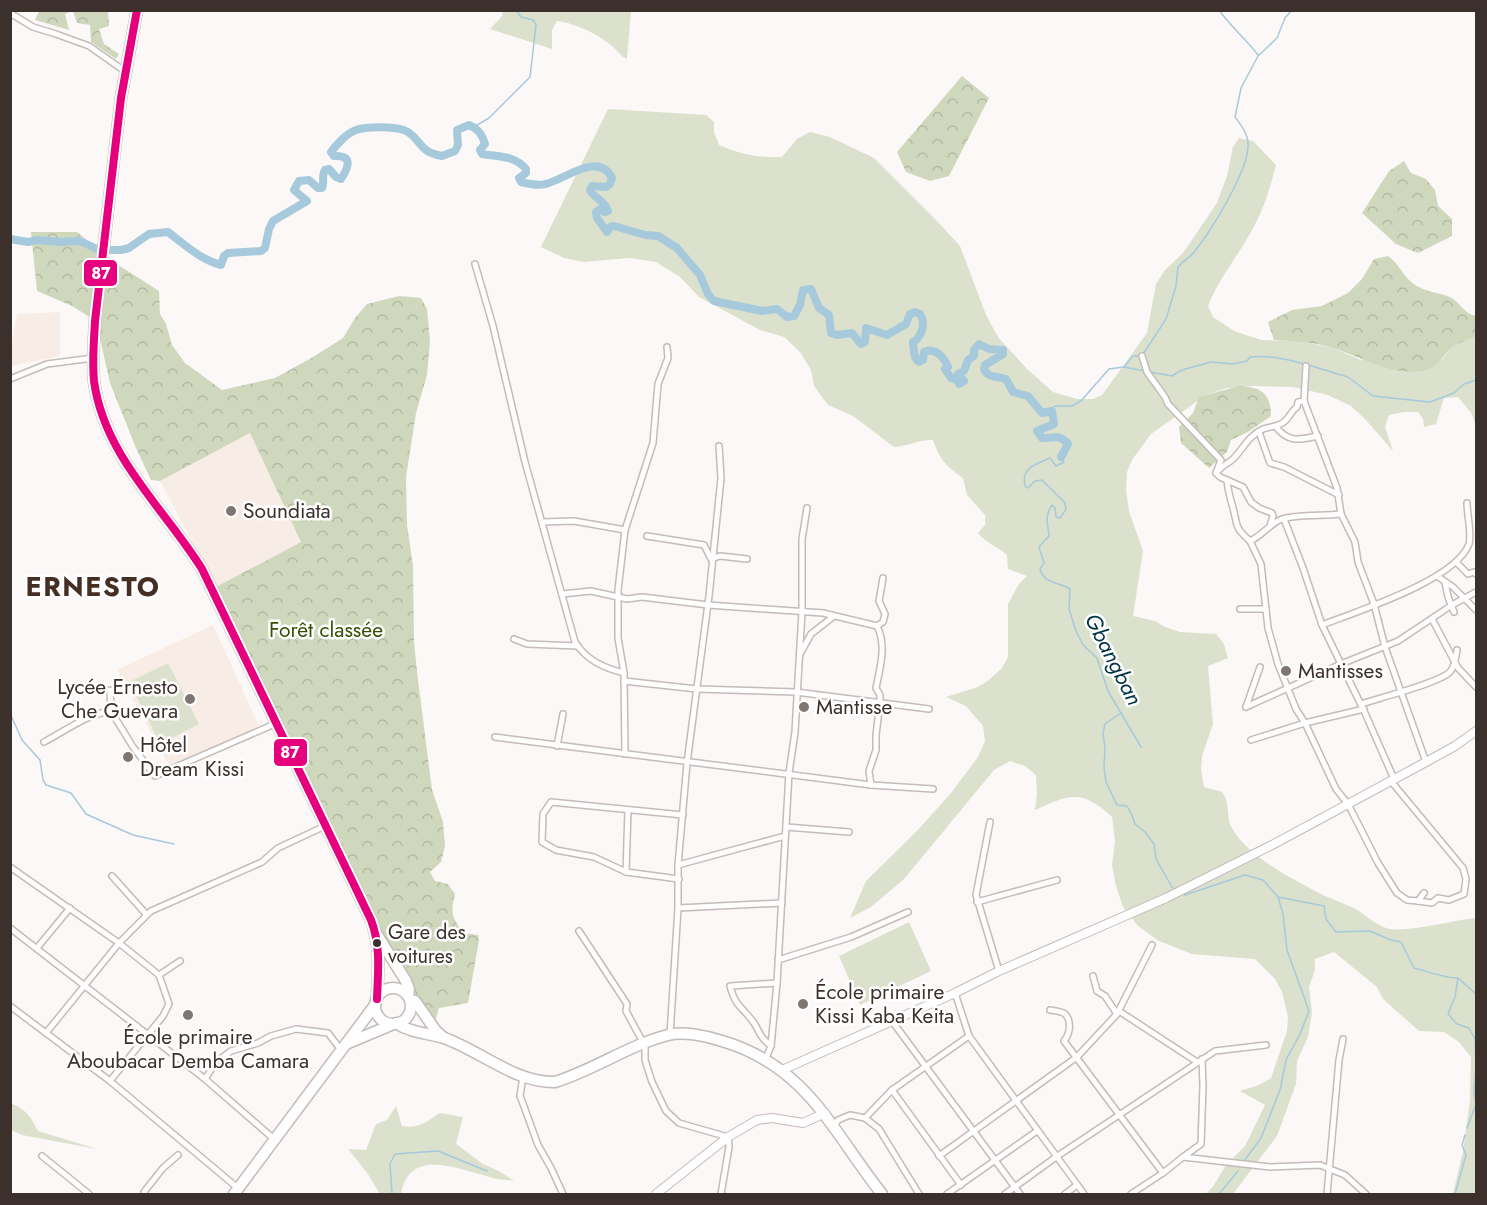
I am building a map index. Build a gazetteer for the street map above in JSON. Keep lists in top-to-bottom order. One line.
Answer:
{"districts":["ERNESTO"],"water":["Gbangban"],"parks":["Forêt classée"],"places":["Soundiata","Mantisses","Lycée Ernesto Che Guevara","Mantisse","Hôtel Dream Kissi","Gare des voitures","École primaire Kissi Kaba Keita","École primaire Aboubacar Demba Camara"],"lines":["transit line 87"]}
